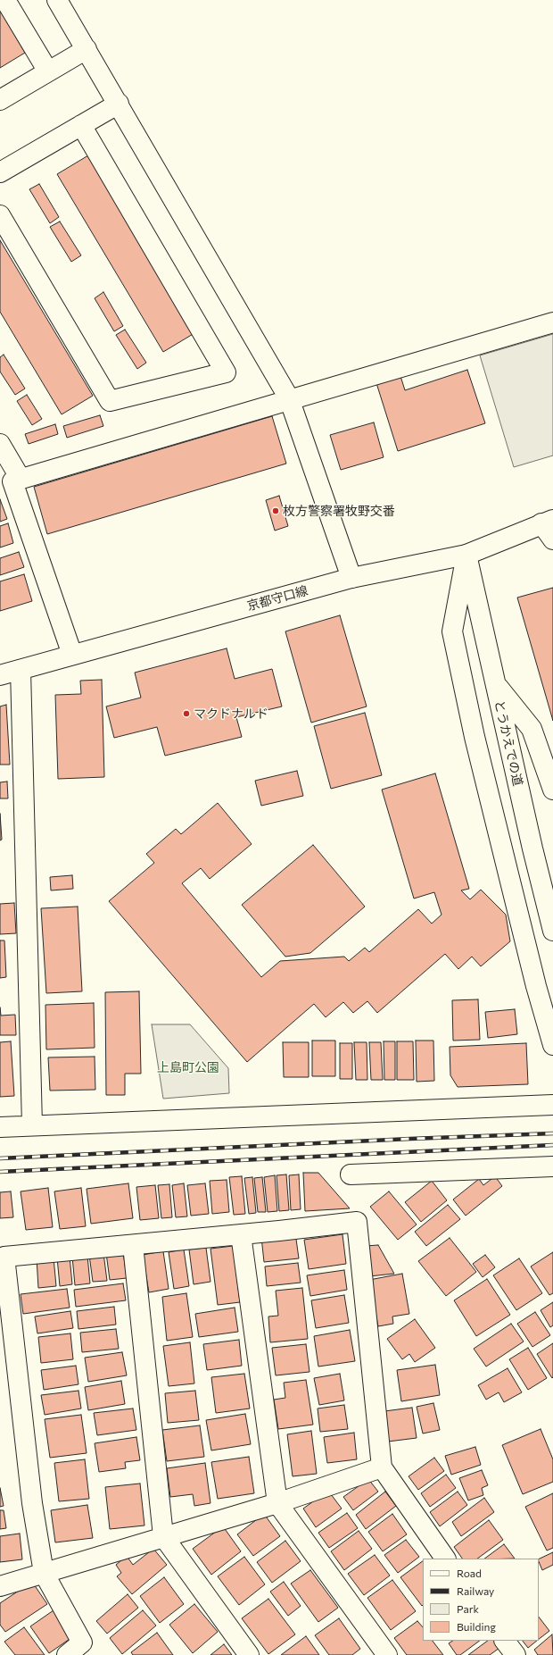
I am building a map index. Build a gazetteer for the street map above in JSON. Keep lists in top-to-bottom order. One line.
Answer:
{"streets":{"street":["京都守口線","とうかえでの道"]},"crossings":[["京都守口線","とうかえでの道"]],"parks":["上島町公園"],"places":["枚方警察署牧野交番","マクドナルド"],"legend":["Road","Railway","Park","Building"]}
